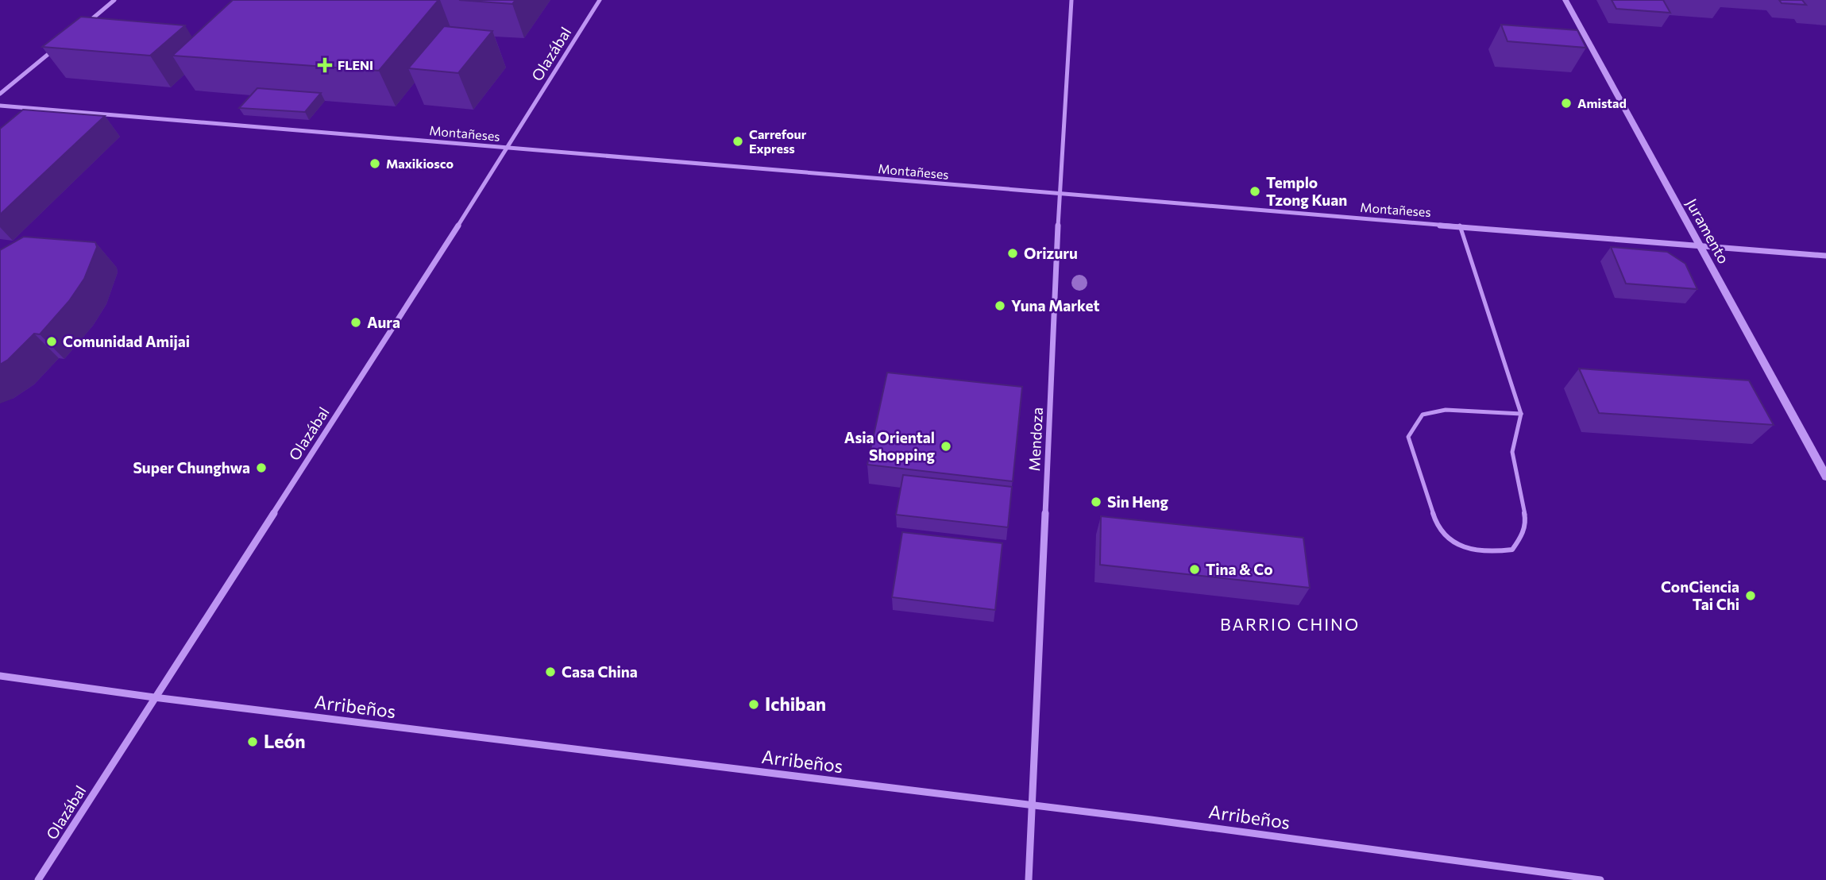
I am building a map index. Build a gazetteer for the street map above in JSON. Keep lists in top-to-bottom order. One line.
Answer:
{"streets":{"street":["Olazábal","Montañeses","Juramento","Mendoza","Arribeños"]},"crossings":[["Olazábal","Montañeses"],["Olazábal","Arribeños"],["Montañeses","Juramento"],["Montañeses","Mendoza"],["Mendoza","Arribeños"]],"districts":["BARRIO CHINO"],"places":{"health":["FLENI"],"other":["Amistad","Carrefour Express","Maxikiosco","Templo Tzong Kuan","Orizuru","Yuna Market","Aura","Comunidad Amijai","Asia Oriental Shopping","Super Chunghwa","Sin Heng","Tina & Co","ConCiencia Tai Chi","Casa China","Ichiban","León"]}}
